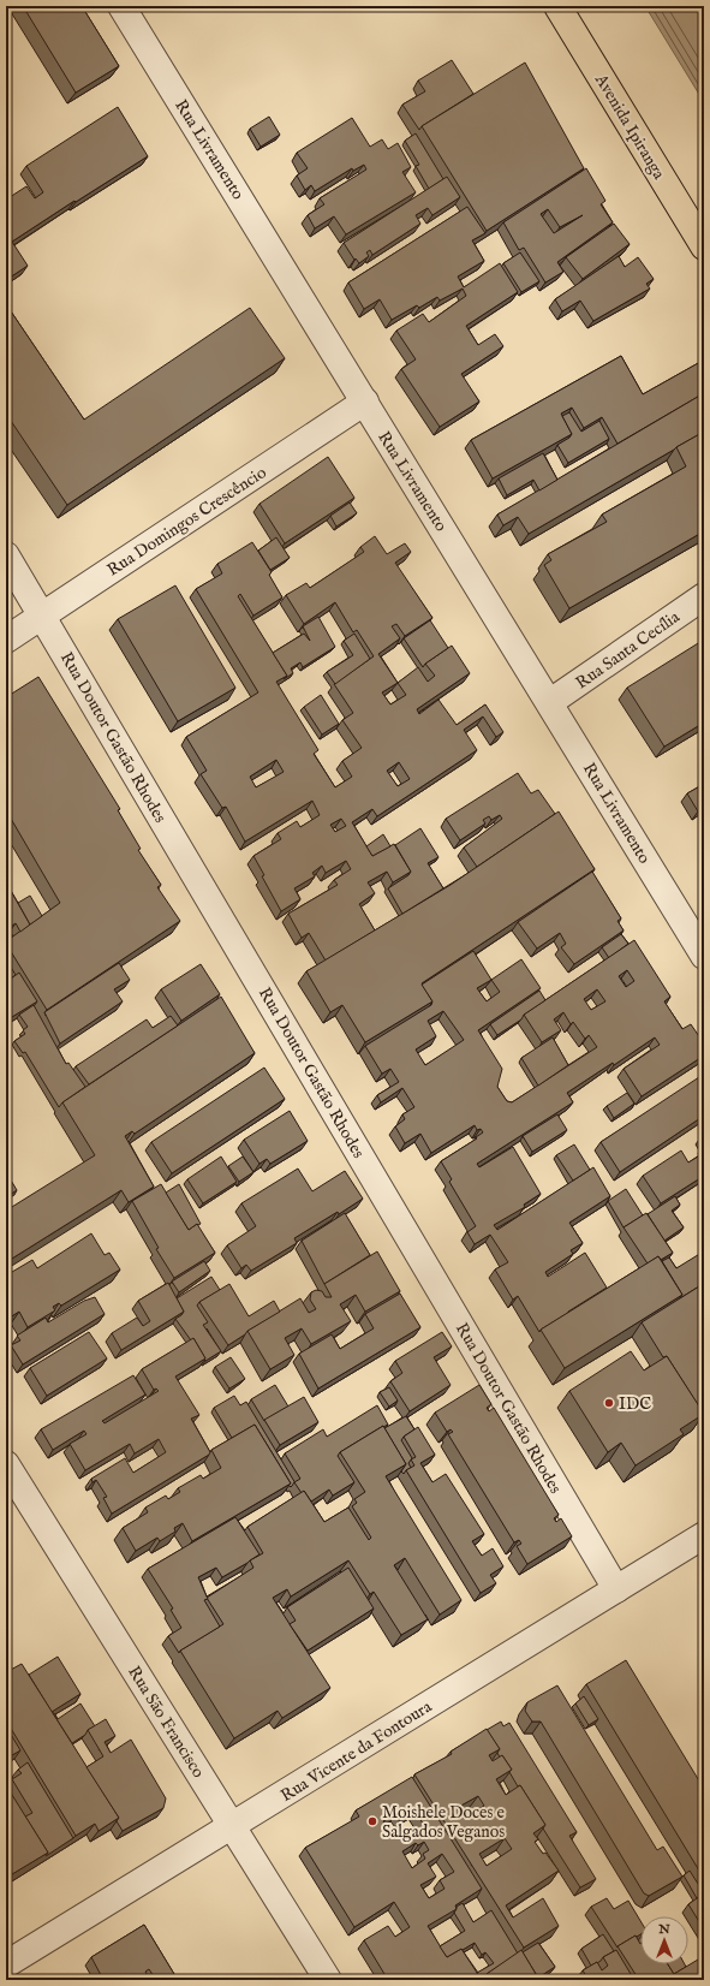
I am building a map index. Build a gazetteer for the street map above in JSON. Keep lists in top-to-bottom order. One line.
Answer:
{"streets":{"main road":["Avenida Ipiranga"],"street":["Rua Livramento","Rua Domingos Crescêncio","Rua Santa Cecília","Rua Doutor Gastão Rhodes","Rua São Francisco","Rua Vicente da Fontoura"]},"crossings":[["Rua Livramento","Rua Domingos Crescêncio"],["Rua Livramento","Rua Santa Cecília"],["Rua Domingos Crescêncio","Rua Doutor Gastão Rhodes"],["Rua Doutor Gastão Rhodes","Rua Vicente da Fontoura"],["Rua São Francisco","Rua Vicente da Fontoura"]],"places":["IDC","Moishele Doces e Salgados Veganos"],"north":"top"}
